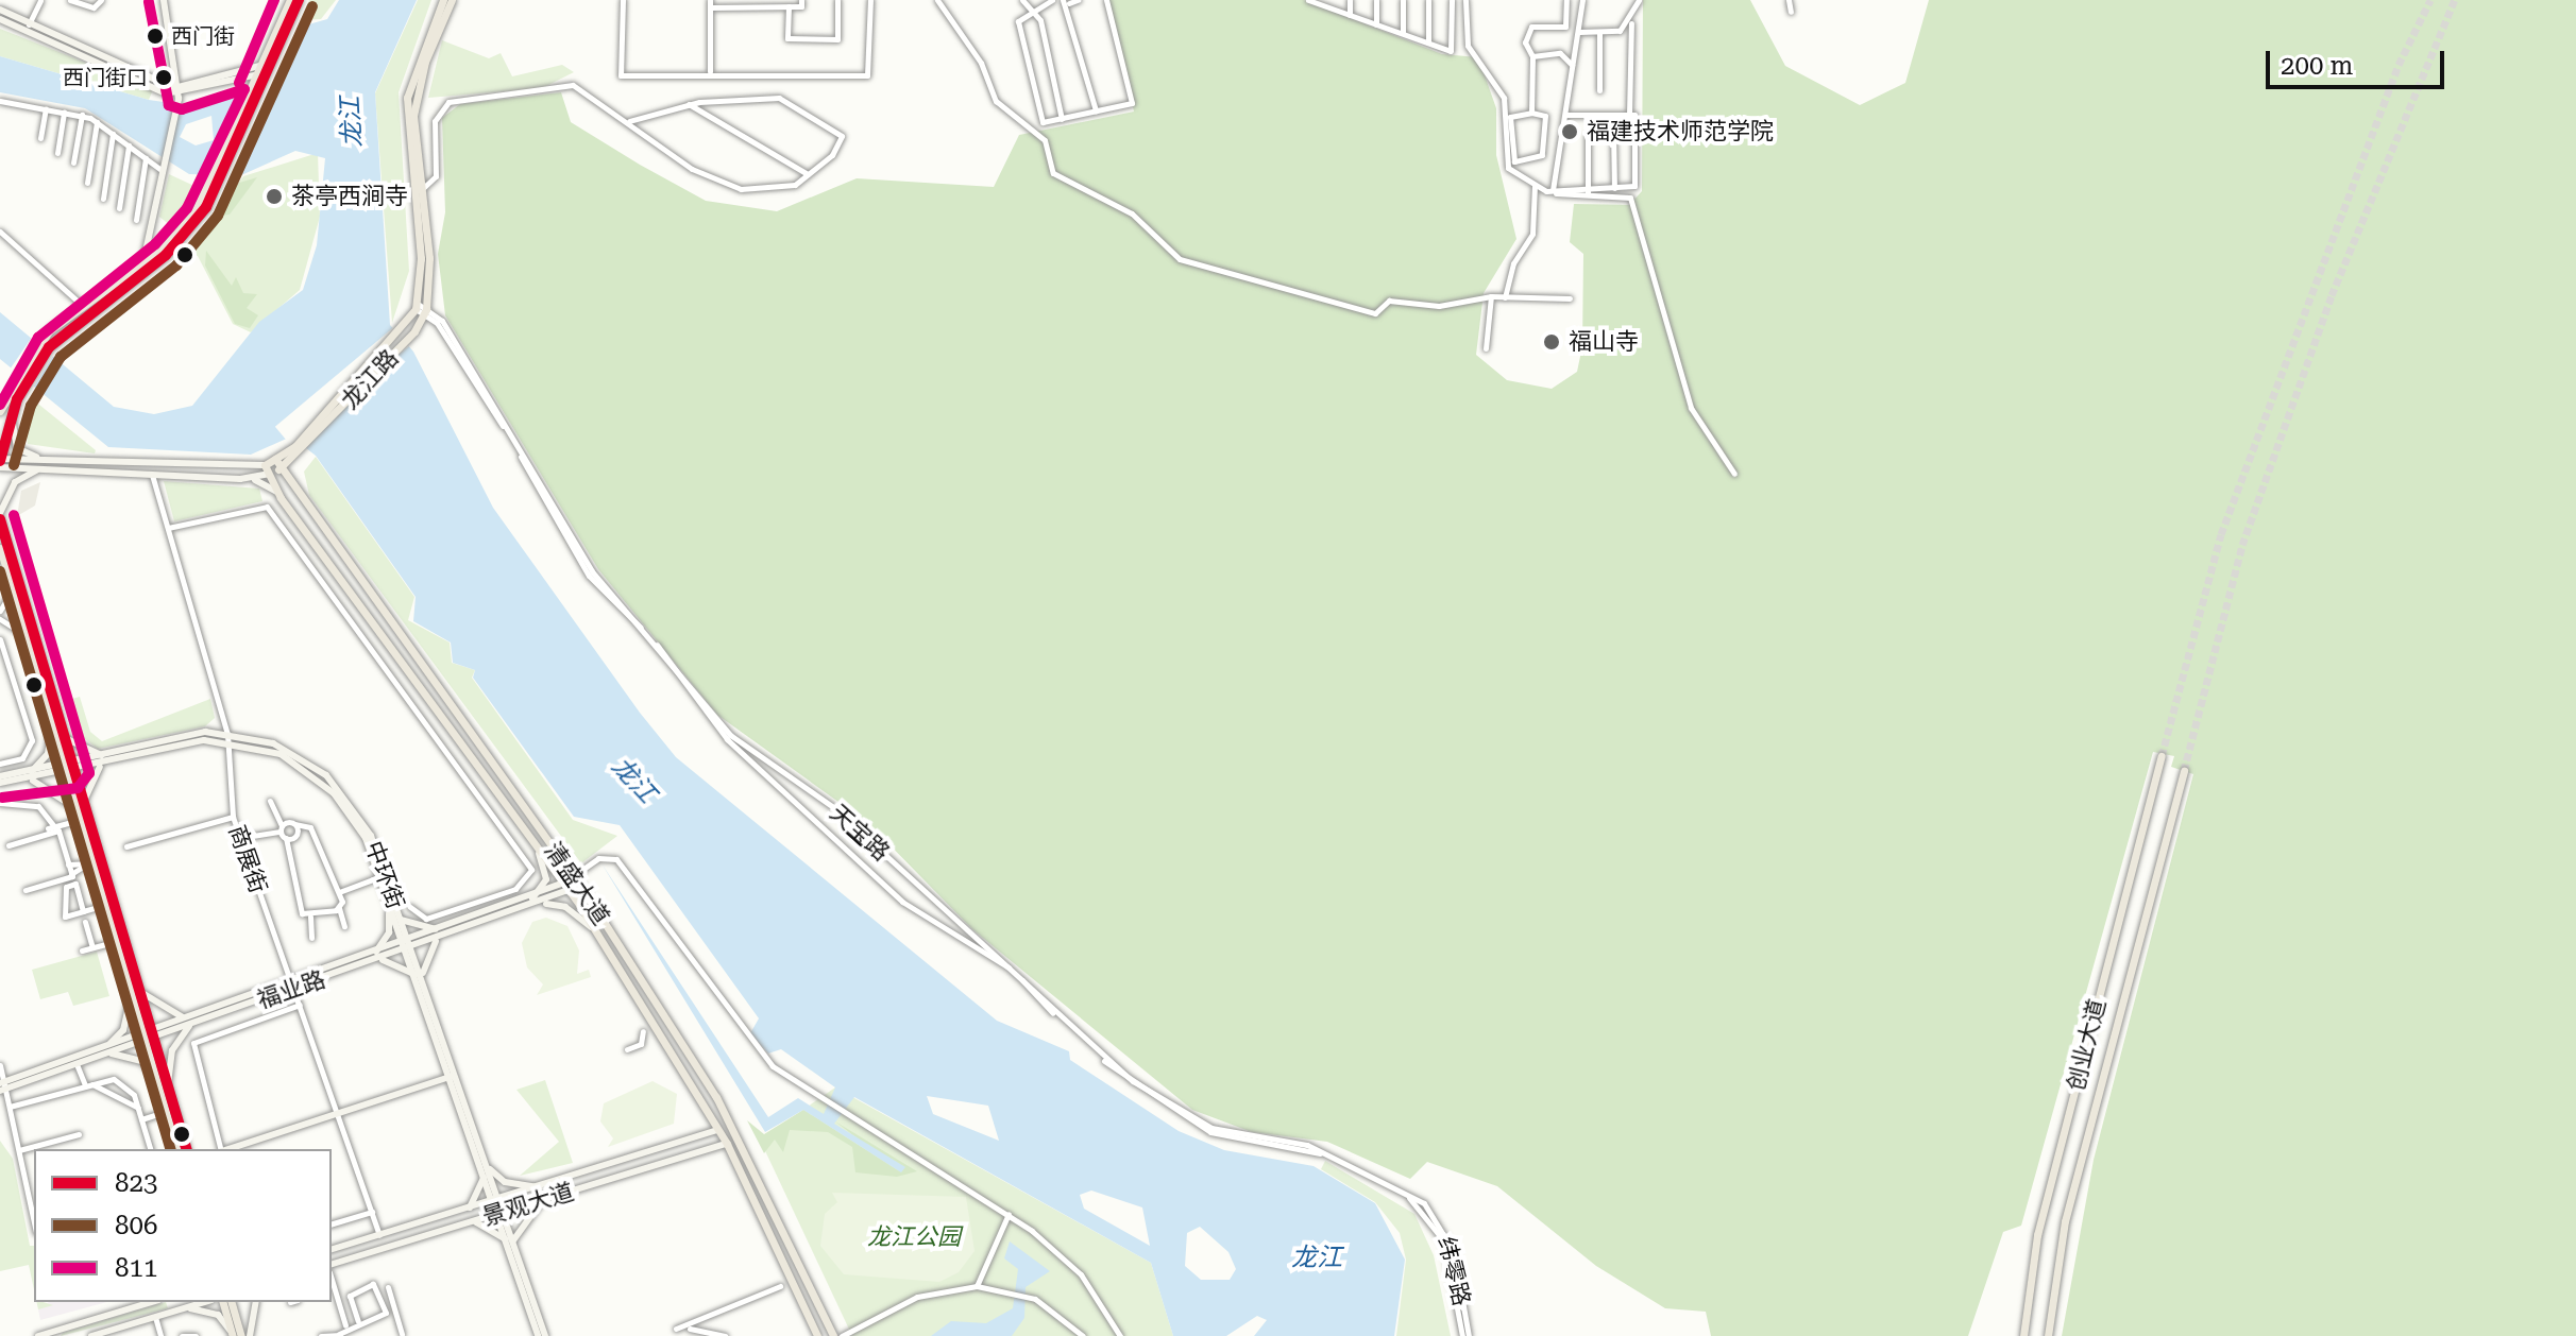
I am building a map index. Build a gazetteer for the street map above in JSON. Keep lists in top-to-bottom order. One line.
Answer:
{"streets":{"main road":["龙江路","清盛大道","创业大道"],"street":["天宝路","商展街","中环街","福业路","景观大道","纬零路"]},"crossings":[["龙江路","天宝路"],["龙江路","商展街"],["龙江路","清盛大道"],["天宝路","纬零路"],["商展街","中环街"],["商展街","福业路"],["商展街","景观大道"],["中环街","福业路"],["中环街","景观大道"],["清盛大道","福业路"],["清盛大道","景观大道"]],"water":["龙江"],"parks":["龙江公园"],"places":["西门街","西门街口","福建技术师范学院","茶亭西涧寺","福山寺"],"lines":["transit line 823","transit line 811","transit line 806"],"legend":["823","806","811"],"scale_bar":"200 m"}
